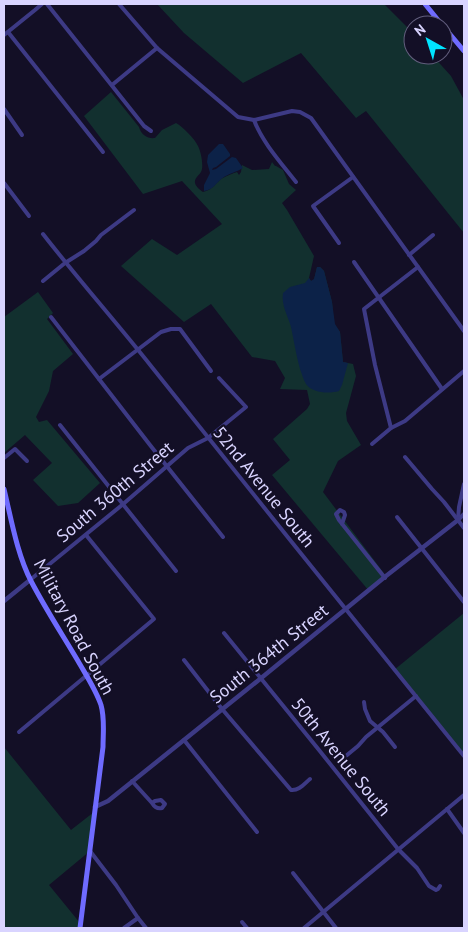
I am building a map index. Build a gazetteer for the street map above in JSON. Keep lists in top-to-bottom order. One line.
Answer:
{"streets":{"main road":["Military Road South"],"street":["52nd Avenue South","South 360th Street","South 364th Street","50th Avenue South"]},"crossings":[["52nd Avenue South","South 360th Street"],["52nd Avenue South","South 364th Street"],["South 360th Street","Military Road South"],["Military Road South","South 364th Street"],["South 364th Street","50th Avenue South"]],"north":"top left"}
